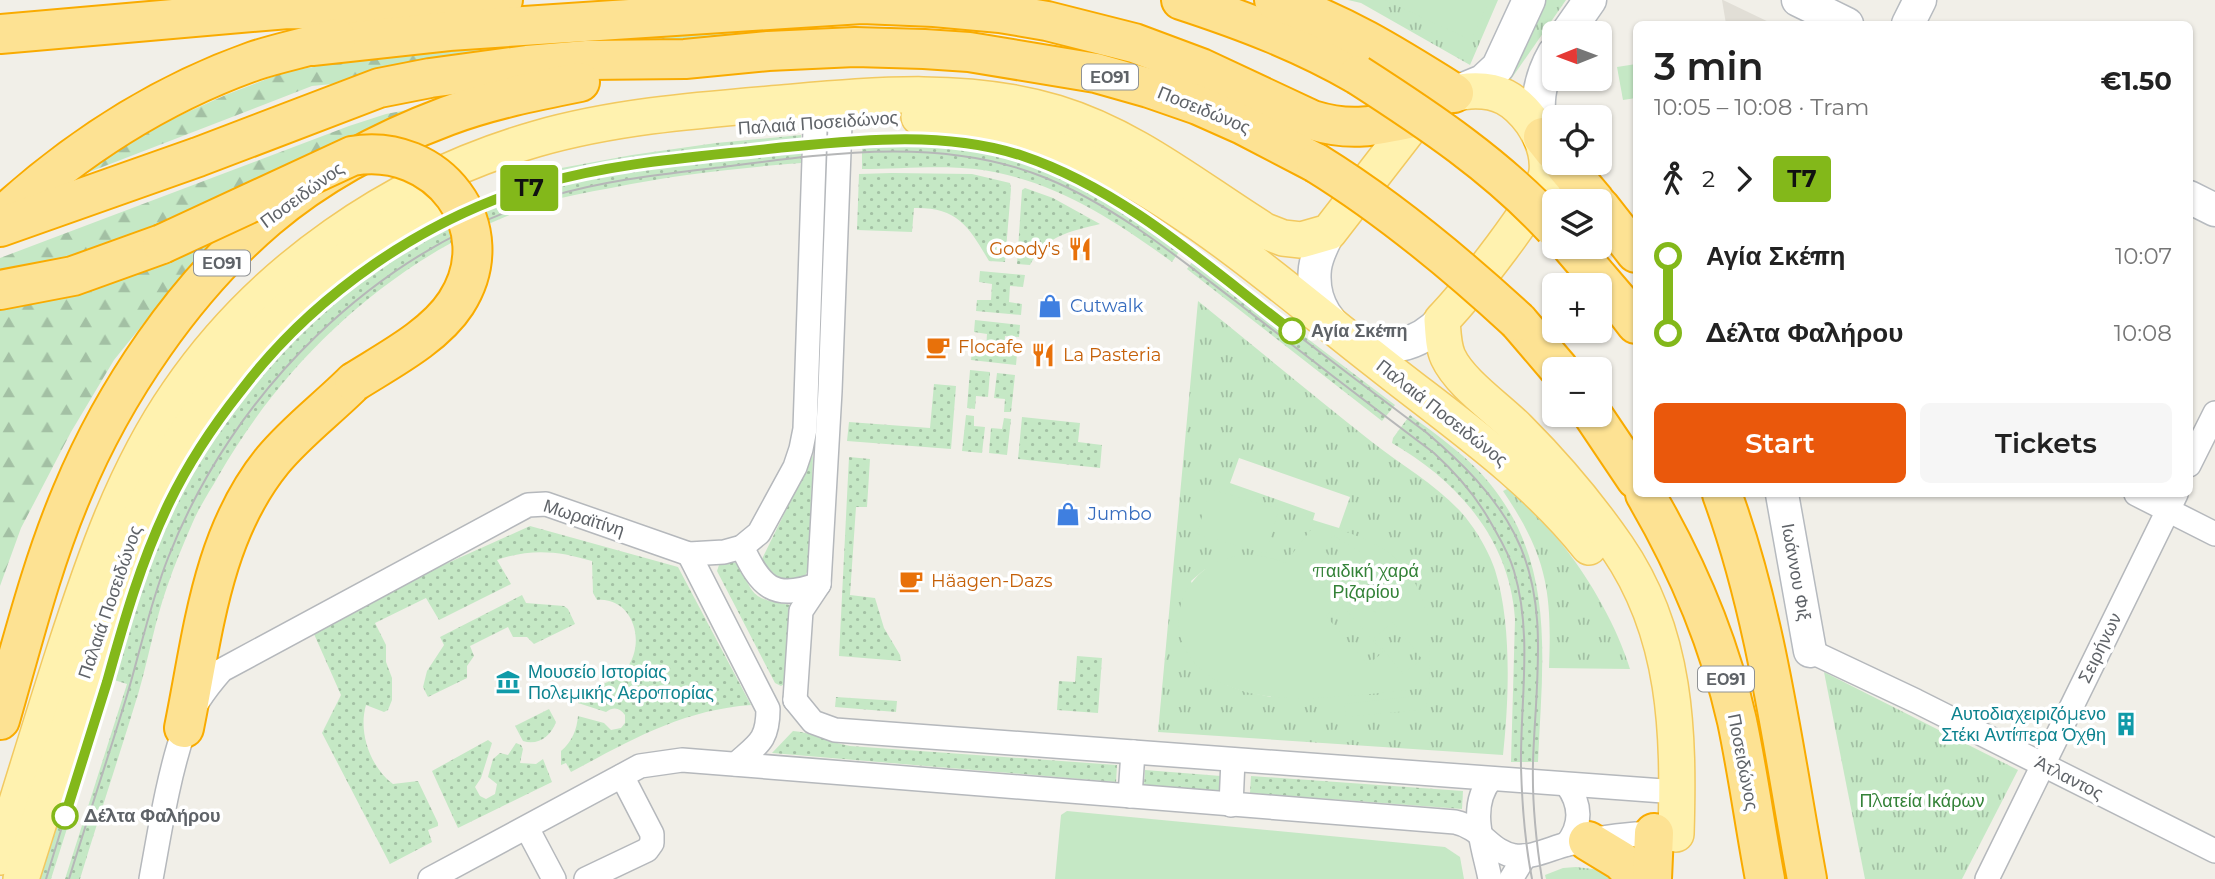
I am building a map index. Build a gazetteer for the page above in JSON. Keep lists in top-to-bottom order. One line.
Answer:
{"streets":{"highway":["ΕΟ91","Ποσειδώνος"],"main road":["Παλαιά Ποσειδώνος"],"street":["Μωραϊτίνη","Ιωάννου Φιξ","Σειρήνων","Άτλαντος"]},"crossings":[["Ιωάννου Φιξ","Άτλαντος"],["Σειρήνων","Άτλαντος"]],"parks":["παιδική χαρά Ριζαρίου","Πλατεία Ικάρων"],"places":{"restaurant":["Goody's","La Pasteria"],"shop":["Cutwalk","Jumbo"],"other":["Αγία Σκέπη","Δέλτα Φαλήρου"],"cafe":["Flocafe","Häagen-Dazs"],"museum":["Μουσείο Ιστορίας Πολεμικής Αεροπορίας"],"building":["Αυτοδιαχειριζόμενο Στέκι Αντίπερα Όχθη"]},"lines":["tram line Τ7"],"north":"left","page":{"on_map":"Τ7","map_buttons":["+","−"],"heading":["3 min","10:05 – 10:08 · Tram","€1.50"],"legs":["2","Τ7"],"list":[{"name":"Αγία Σκέπη","value":"10:07"},{"name":"Δέλτα Φαλήρου","value":"10:08"}],"buttons":["Start","Tickets"]}}
